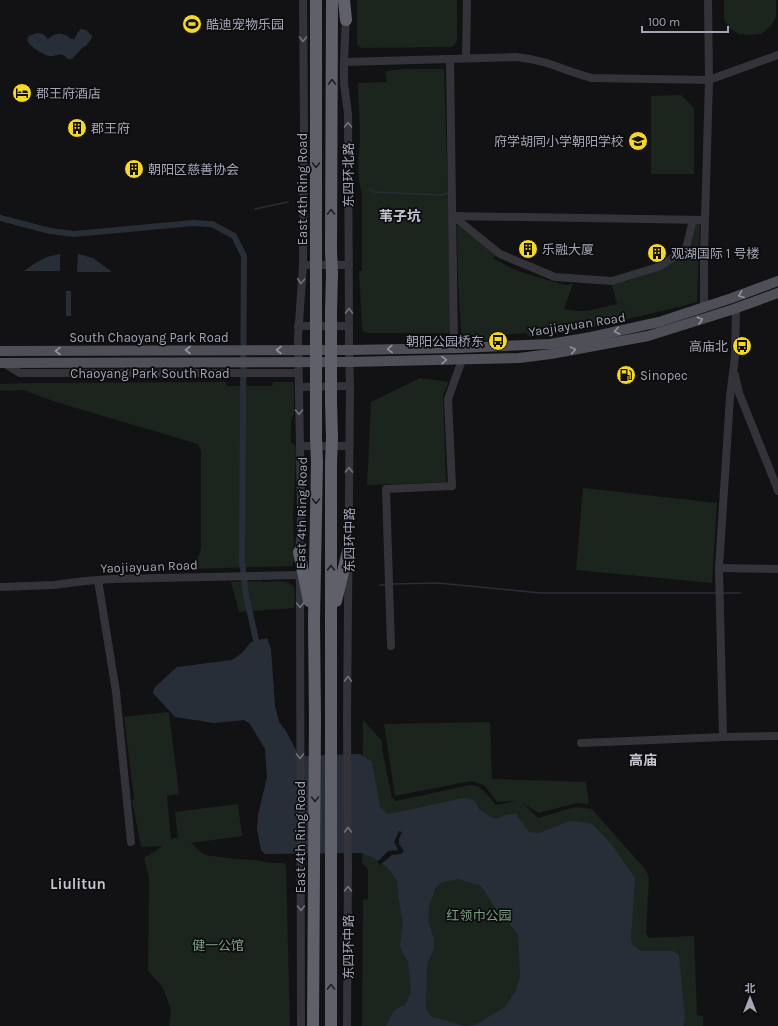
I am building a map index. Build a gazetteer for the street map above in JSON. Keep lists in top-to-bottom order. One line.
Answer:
{"streets":{"highway":["East 4th Ring Road"],"main road":["Yaojiayuan Road","South Chaoyang Park Road"],"street":["东四环北路","Chaoyang Park South Road","东四环中路"]},"crossings":[["东四环北路","Yaojiayuan Road"],["东四环北路","东四环中路"],["Yaojiayuan Road","South Chaoyang Park Road"],["Yaojiayuan Road","东四环中路"],["South Chaoyang Park Road","Chaoyang Park South Road"]],"districts":["苇子坑","高庙","Liulitun"],"parks":["红领巾公园","健一公馆"],"places":{"sports":["酷迪宠物乐园"],"hotel":["郡王府酒店"],"building":["郡王府","朝阳区慈善协会","乐融大厦","观湖国际 1 号楼"],"school or university":["府学胡同小学朝阳学校"],"bus stop":["朝阳公园桥东","高庙北"],"fuel station":["Sinopec"]},"scale_bar":"100 m","north":"top"}
